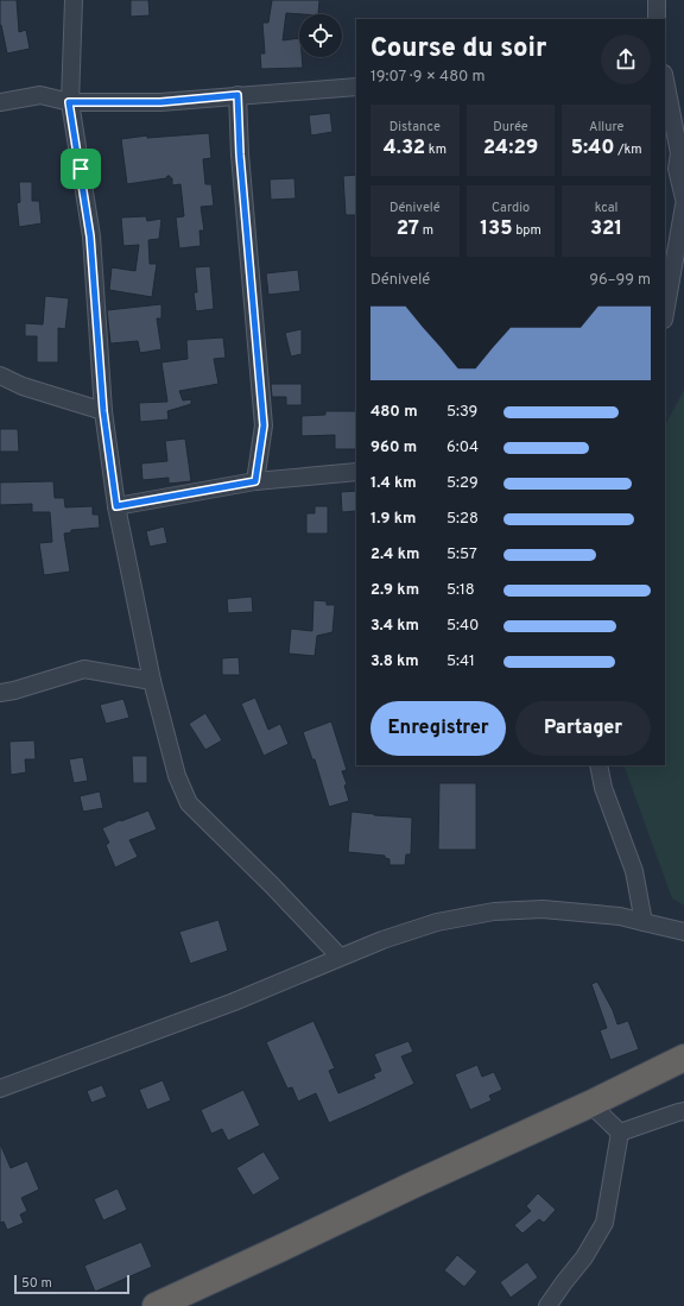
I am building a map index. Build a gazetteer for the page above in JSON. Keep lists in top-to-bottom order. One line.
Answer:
{"scale_bar":"50 m","page":{"heading":["Course du soir","19:07 · 9 × 480 m"],"stats":[["Distance","4.32 km"],["Durée","24:29"],["Allure","5:40 /km"],["Dénivelé","27 m"],["Cardio","135 bpm"],["kcal","321"]],"chart":["Dénivelé","96–99 m"],"list":[{"name":"480 m","note":"5:39"},{"name":"960 m","note":"6:04"},{"name":"1.4 km","note":"5:29"},{"name":"1.9 km","note":"5:28"},{"name":"2.4 km","note":"5:57"},{"name":"2.9 km","note":"5:18"},{"name":"3.4 km","note":"5:40"},{"name":"3.8 km","note":"5:41"}],"buttons":["Enregistrer","Partager"],"scale":"50 m"}}
